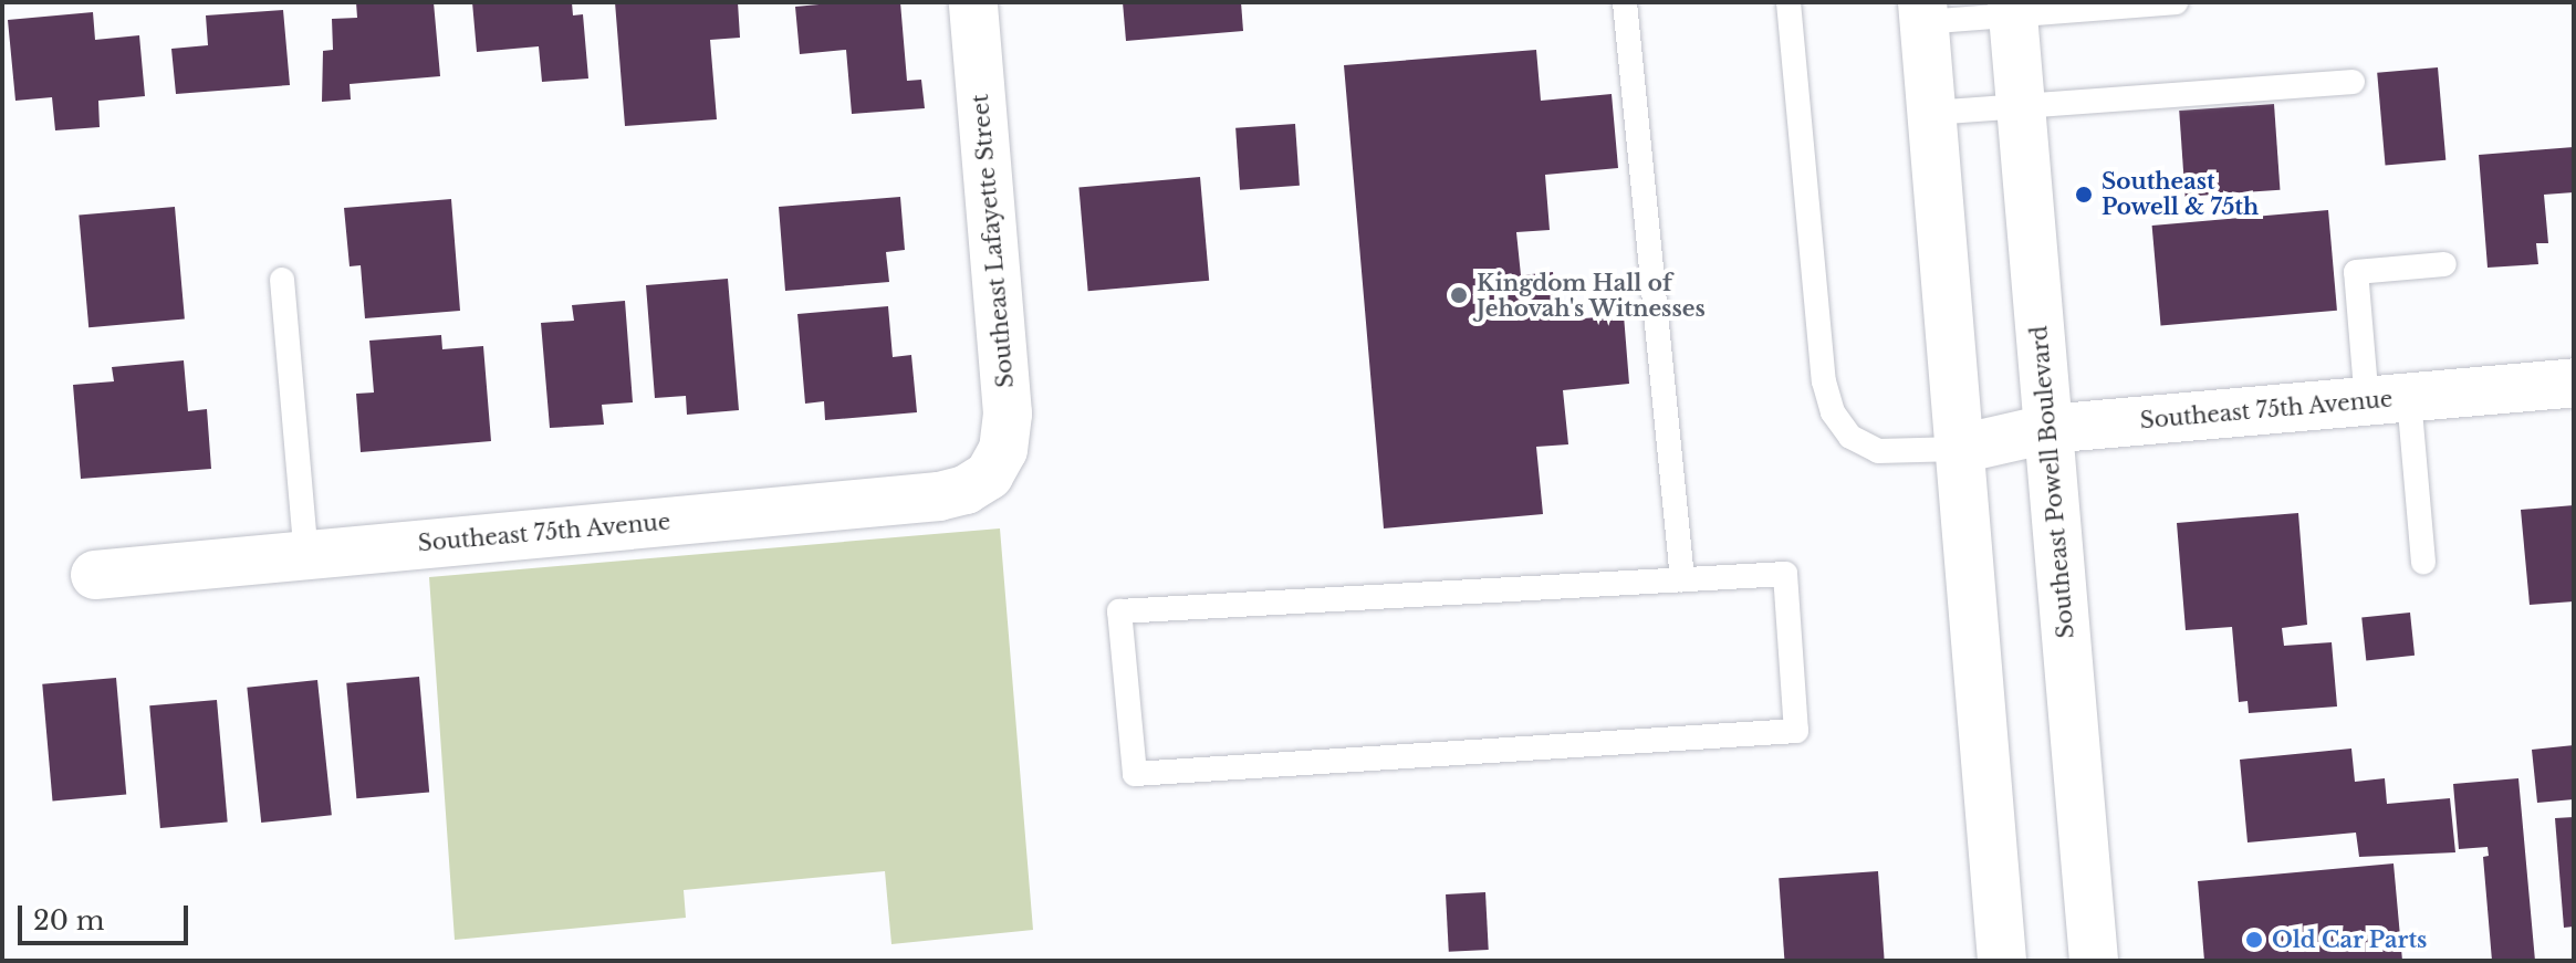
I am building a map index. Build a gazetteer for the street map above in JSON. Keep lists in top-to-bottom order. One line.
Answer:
{"streets":{"street":["Southeast Lafayette Street","Southeast 75th Avenue","Southeast Powell Boulevard"]},"crossings":[["Southeast Lafayette Street","Southeast 75th Avenue"],["Southeast 75th Avenue","Southeast Powell Boulevard"]],"places":["Southeast Powell & 75th","Kingdom Hall of Jehovah's Witnesses","Old Car Parts"],"scale_bar":"20 m"}
